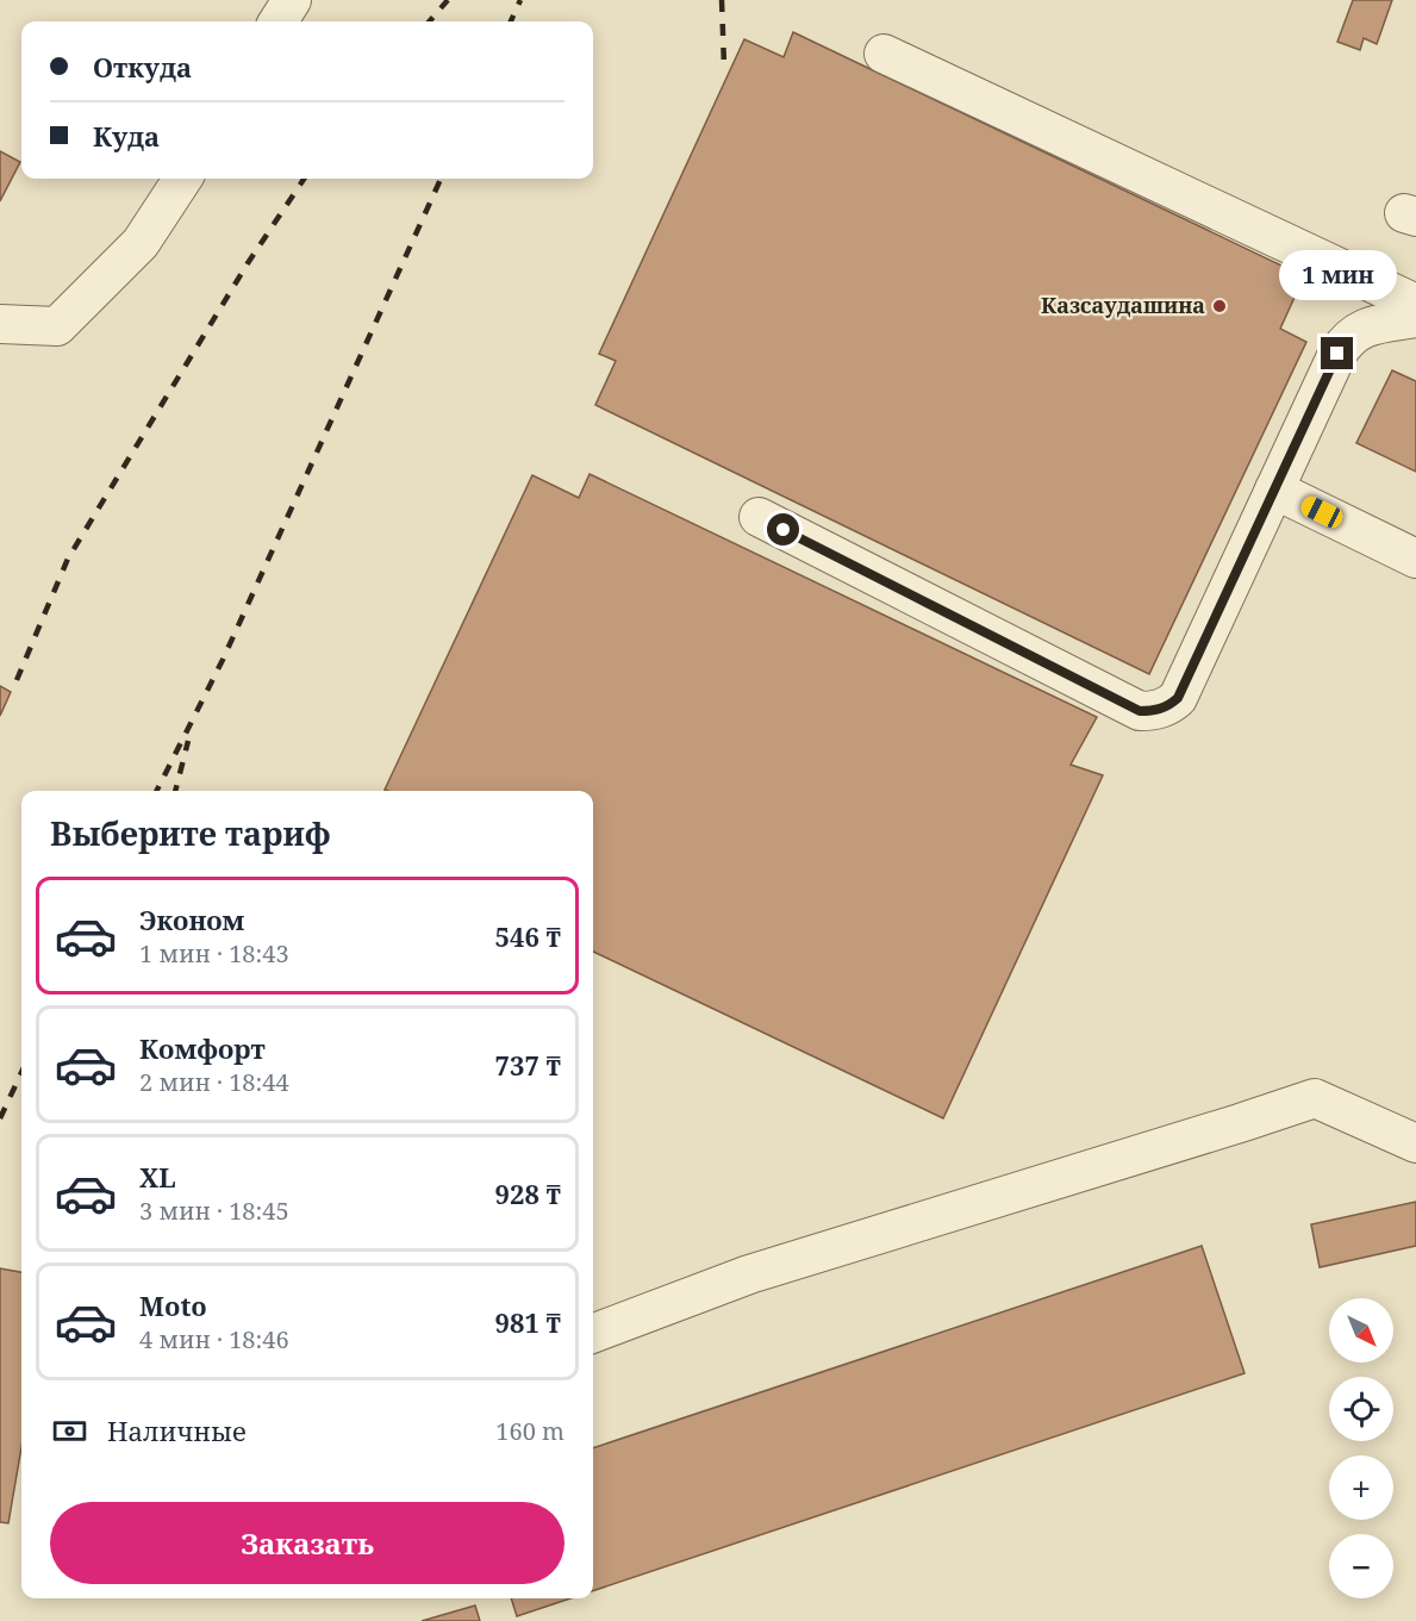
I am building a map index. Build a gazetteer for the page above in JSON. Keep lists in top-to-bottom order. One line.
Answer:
{"places":["Казсаудашина"],"north":"bottom right","page":{"banner":["Откуда","Куда"],"bubble":"1 мин","heading":"Выберите тариф","list":[{"name":"Эконом","note":"1 мин · 18:43","value":"546 ₸"},{"name":"Комфорт","note":"2 мин · 18:44","value":"737 ₸"},{"name":"XL","note":"3 мин · 18:45","value":"928 ₸"},{"name":"Moto","note":"4 мин · 18:46","value":"981 ₸"}],"map_buttons":["+","−"],"pay":["Наличные","160 m"],"buttons":"Заказать"}}
